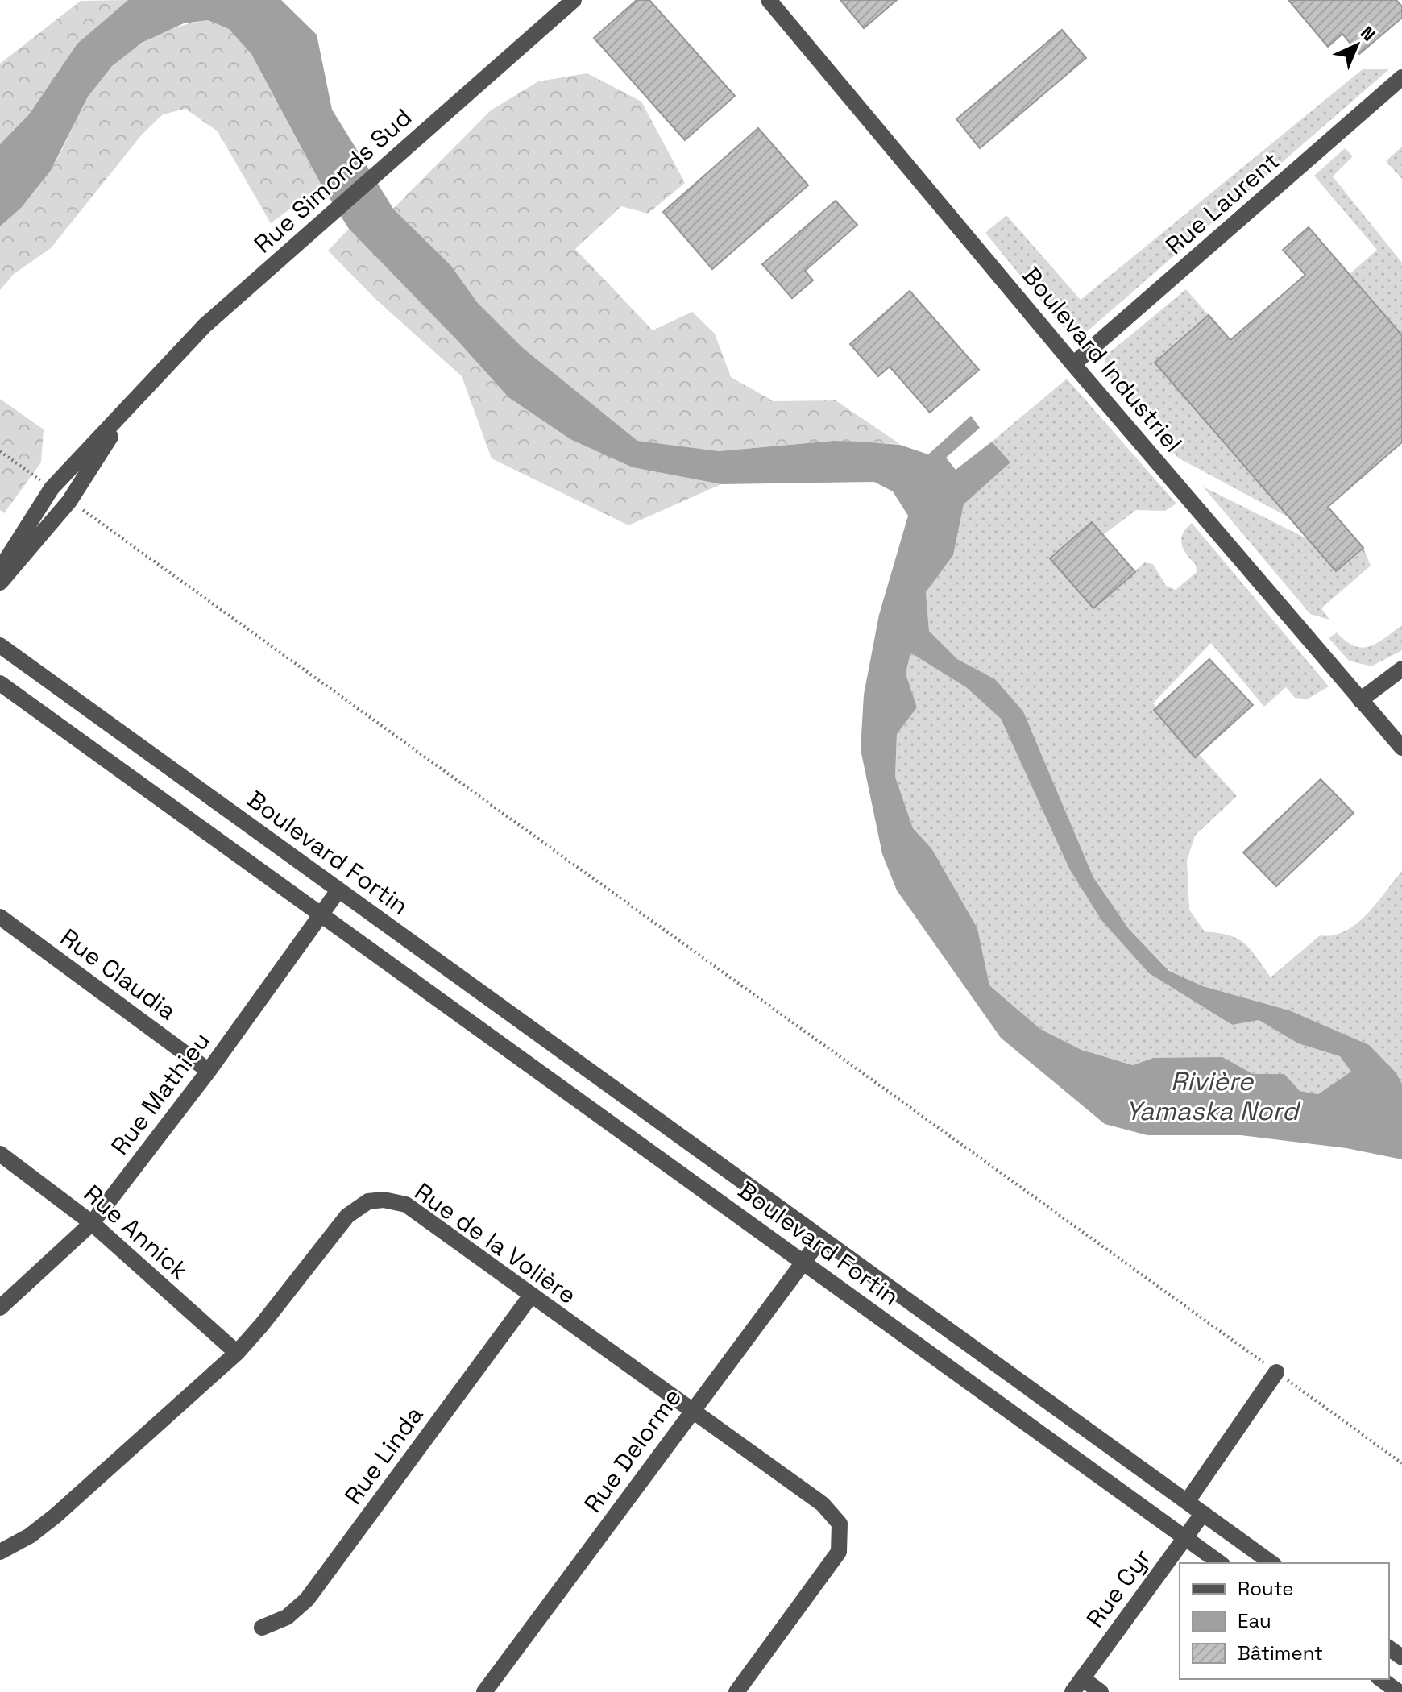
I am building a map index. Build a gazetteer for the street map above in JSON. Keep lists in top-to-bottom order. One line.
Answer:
{"streets":{"street":["Rue Simonds Sud","Rue Laurent","Boulevard Industriel","Boulevard Fortin","Rue Claudia","Rue Mathieu","Rue Annick","Rue de la Volière","Rue Delorme","Rue Linda","Rue Cyr"]},"crossings":[["Rue Laurent","Boulevard Industriel"],["Boulevard Fortin","Rue Mathieu"],["Boulevard Fortin","Rue Delorme"],["Boulevard Fortin","Rue Cyr"],["Rue Claudia","Rue Mathieu"],["Rue Mathieu","Rue Annick"],["Rue Annick","Rue de la Volière"],["Rue de la Volière","Rue Delorme"],["Rue de la Volière","Rue Linda"]],"water":["Rivière Yamaska Nord"],"legend":["Route","Eau","Bâtiment"],"north":"top right"}
